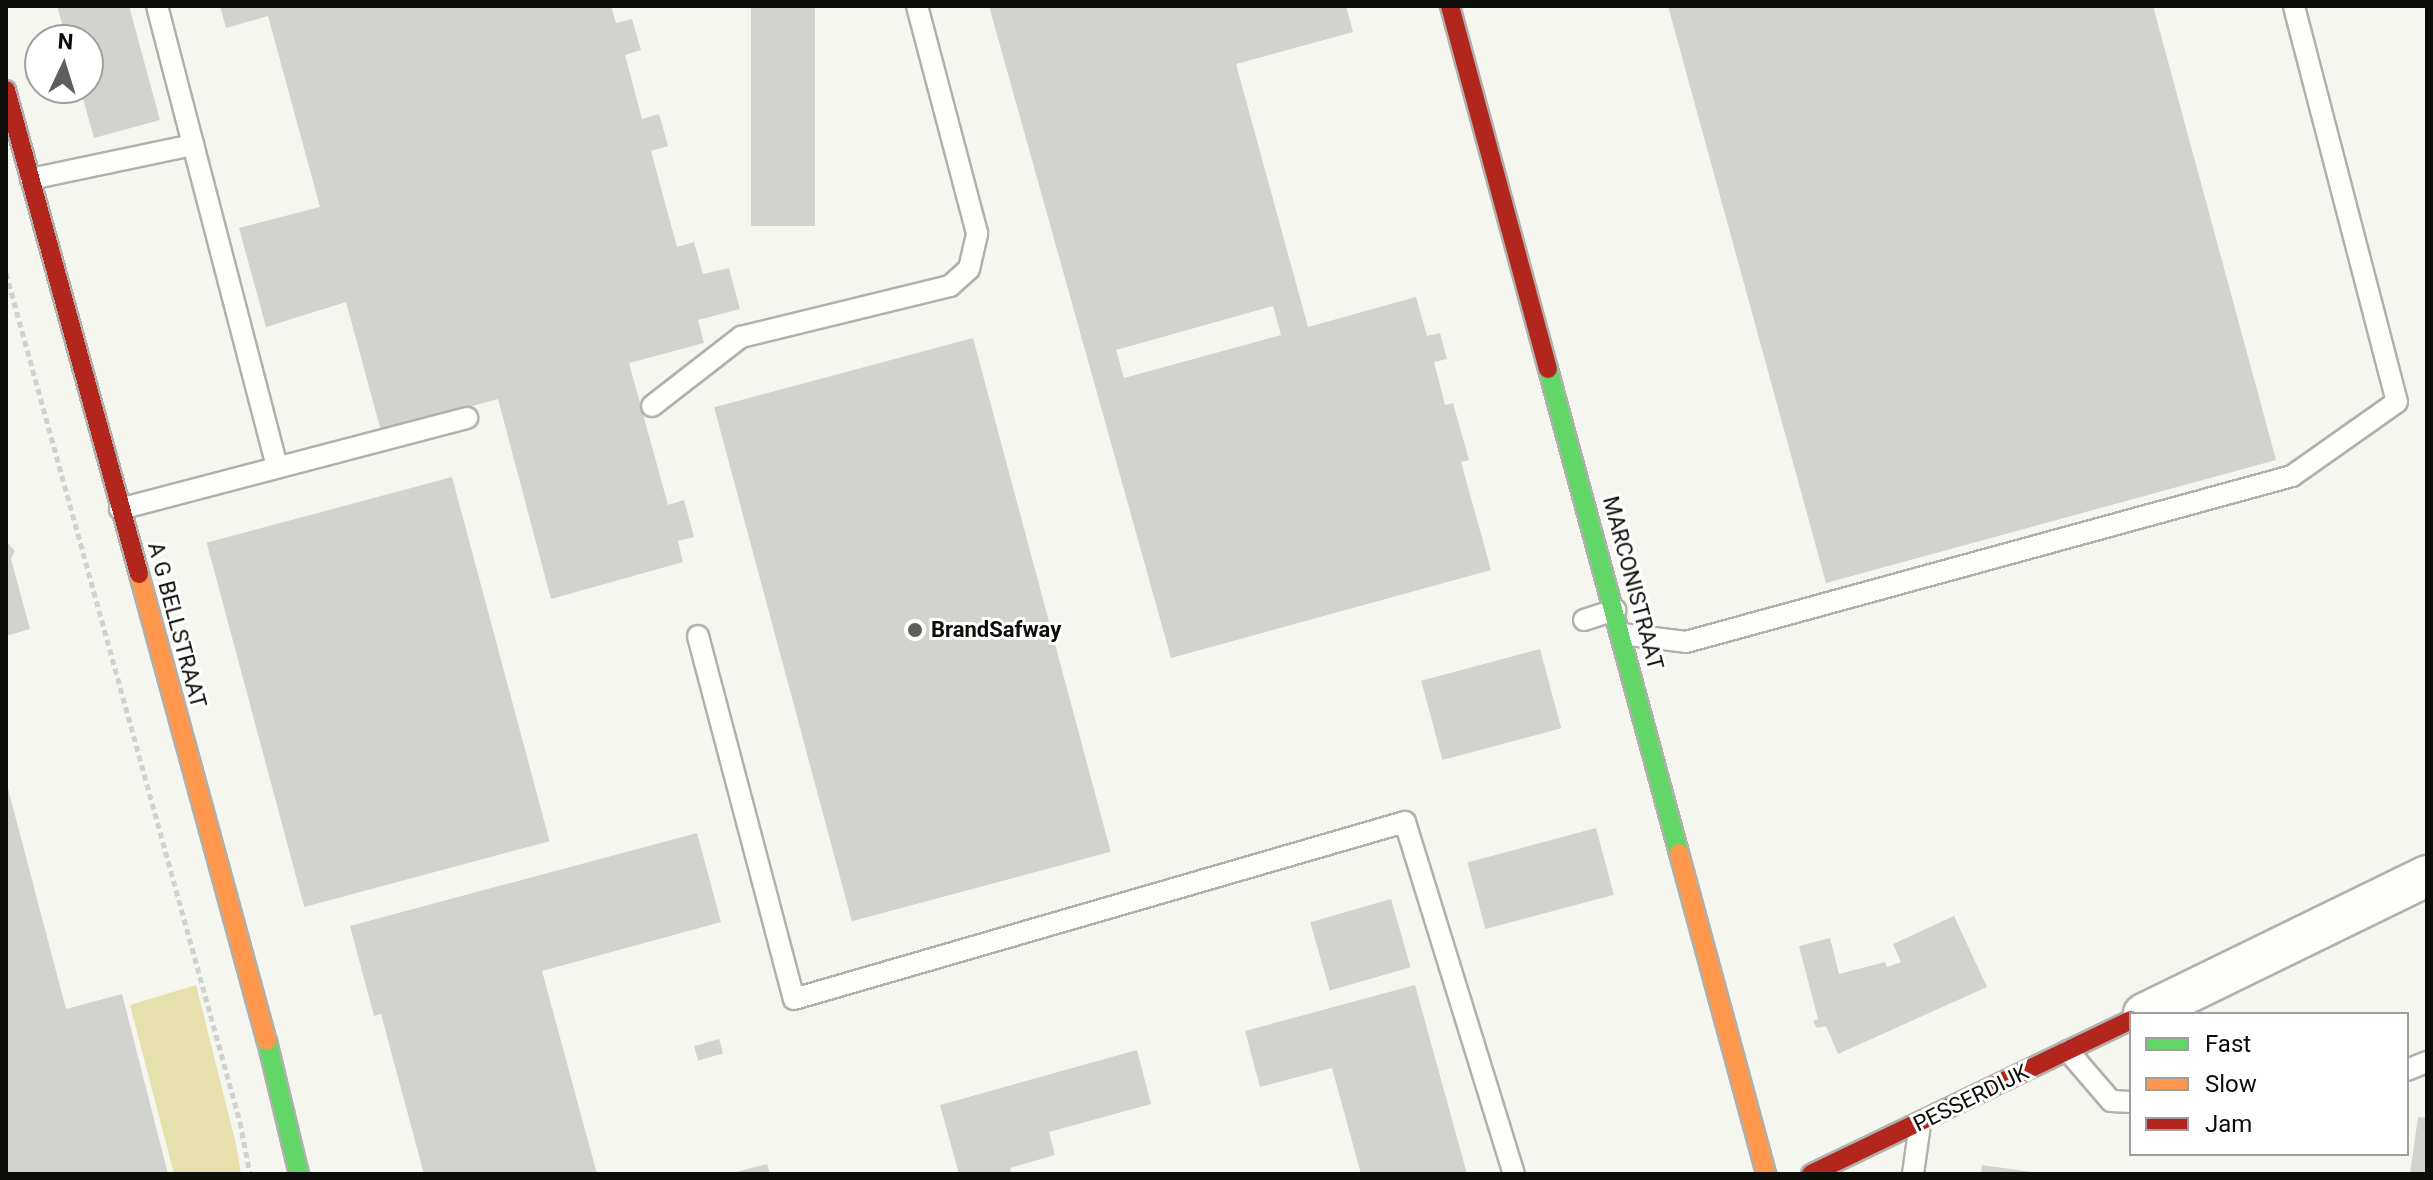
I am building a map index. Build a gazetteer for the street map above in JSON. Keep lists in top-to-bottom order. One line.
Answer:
{"streets":{"street":["MARCONISTRAAT","A G BELLSTRAAT","PESSERDIJK"]},"places":["BrandSafway"],"legend":["Fast","Slow","Jam"],"north":"top"}
